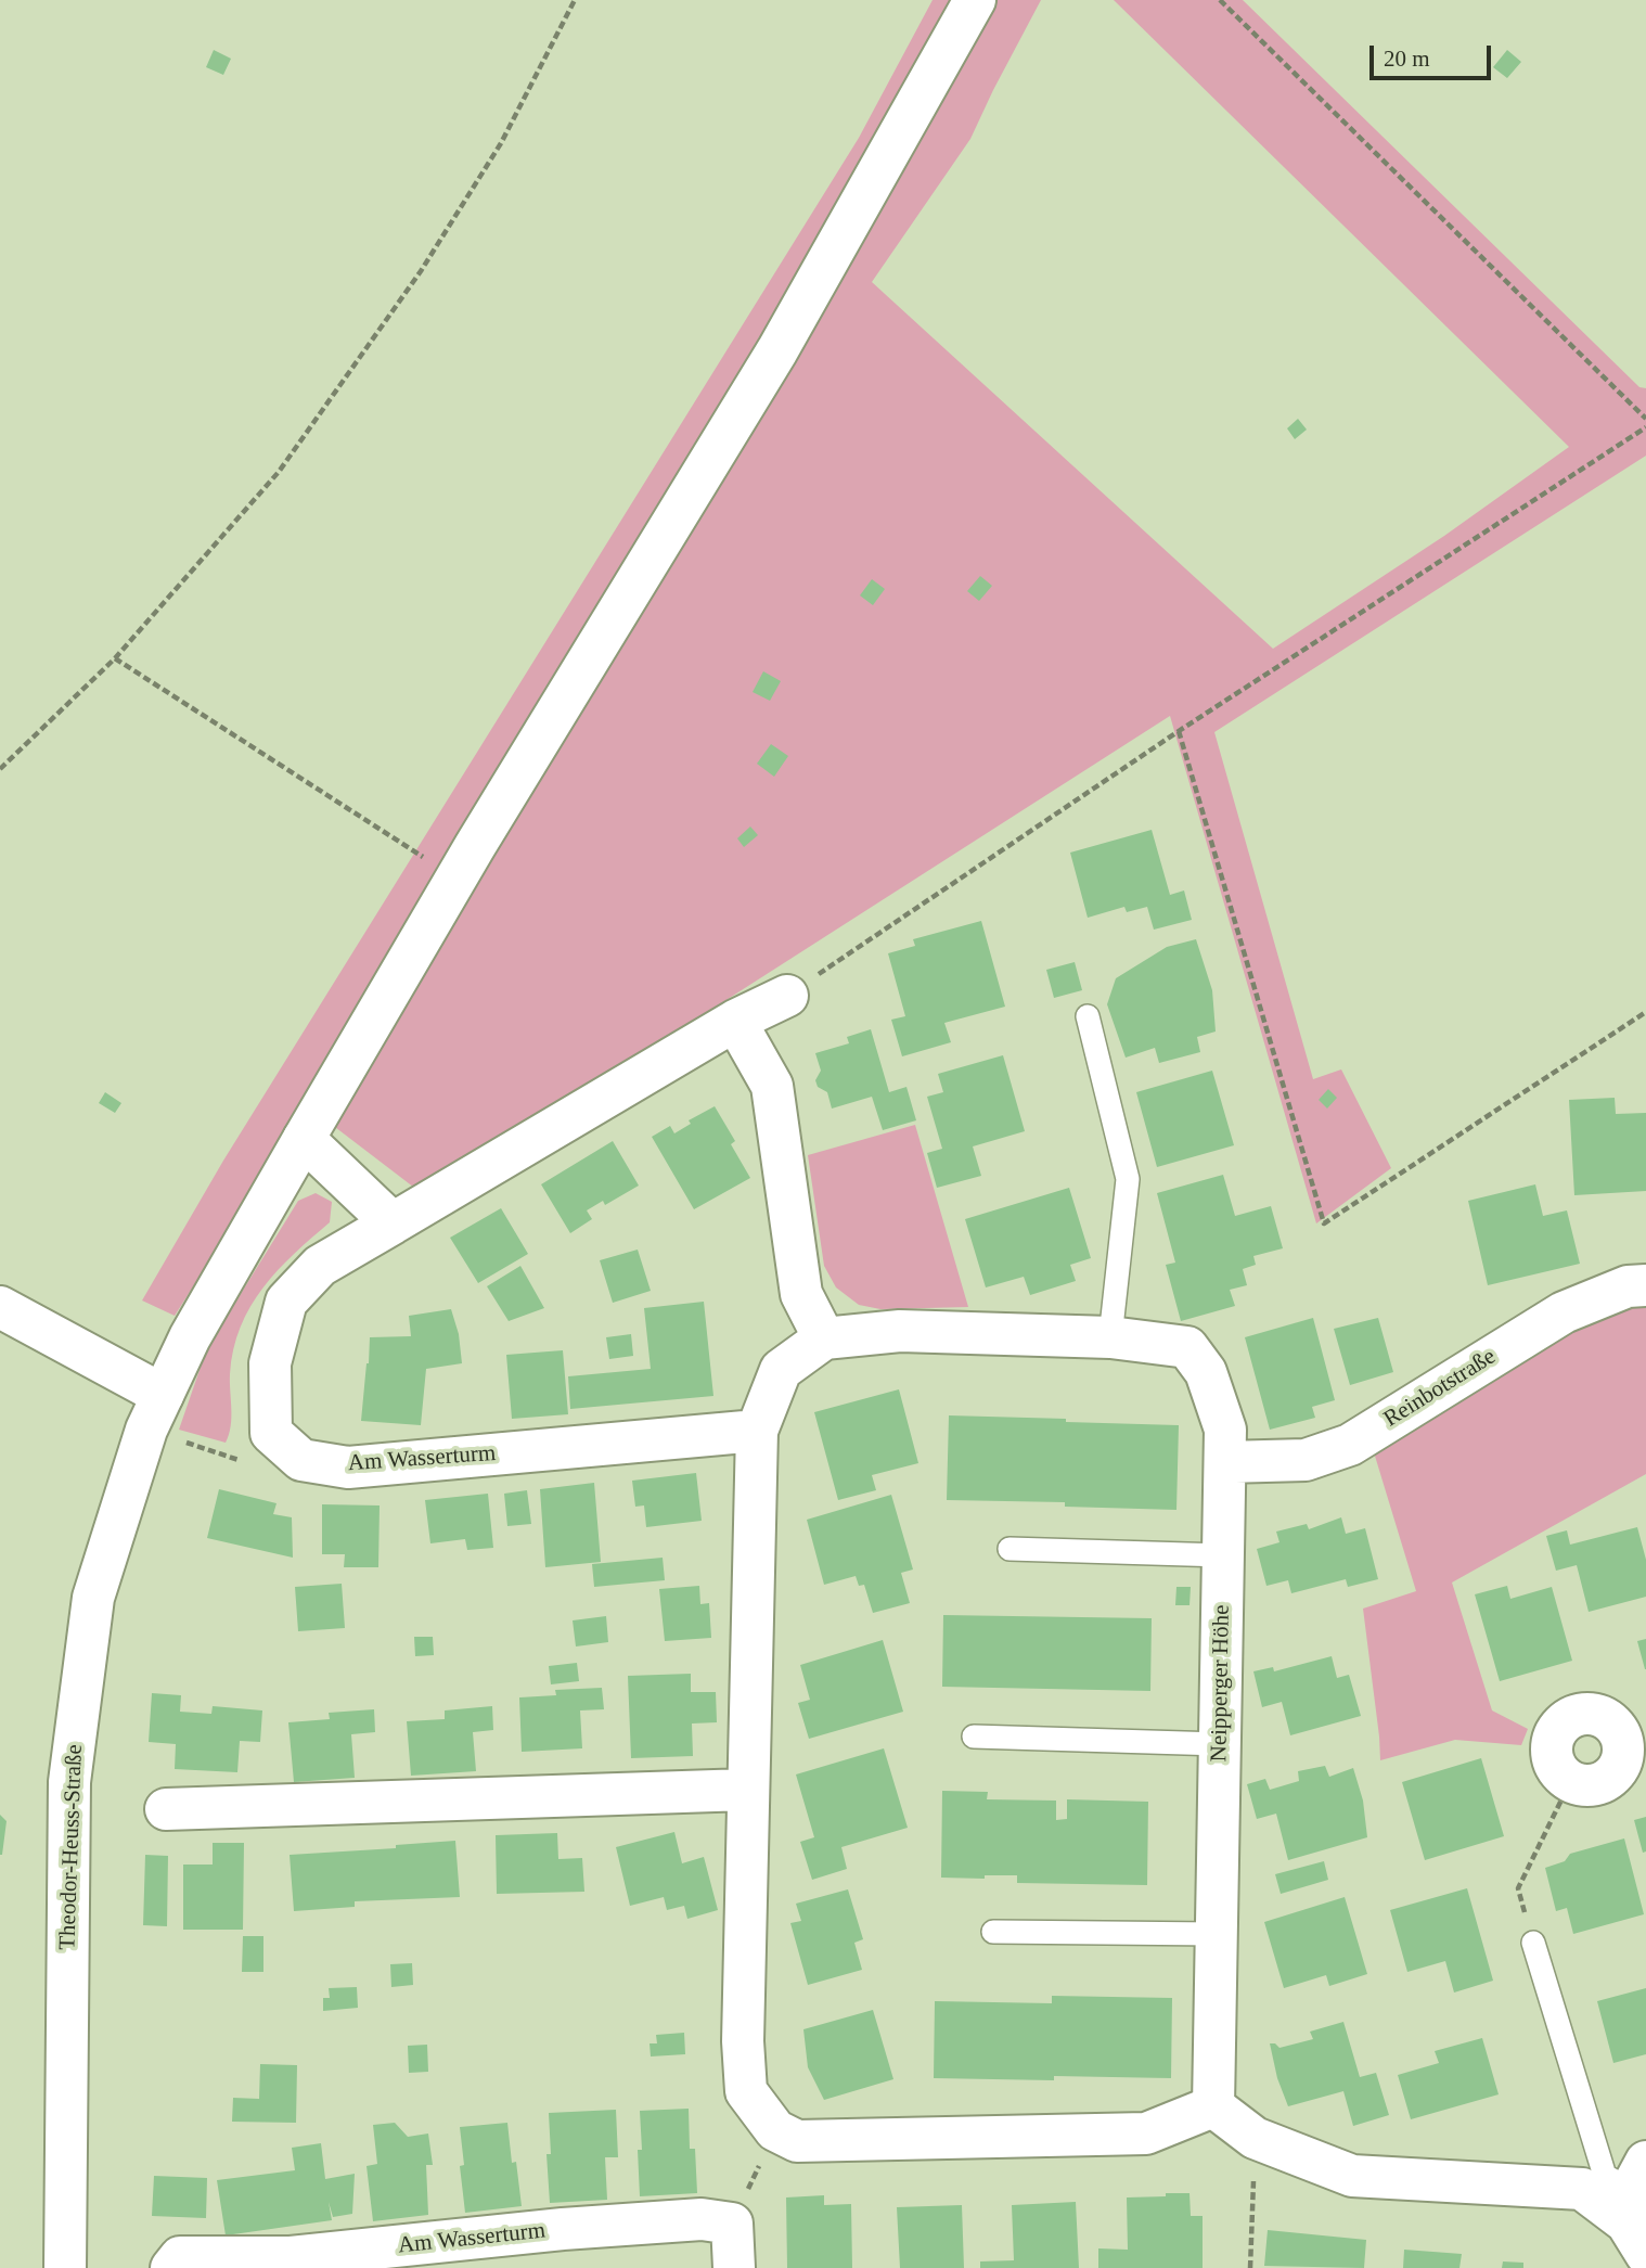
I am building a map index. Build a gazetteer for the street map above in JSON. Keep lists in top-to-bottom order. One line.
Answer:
{"streets":{"street":["Reinbotstraße","Am Wasserturm","Neipperger Höhe","Theodor-Heuss-Straße"]},"crossings":[["Reinbotstraße","Neipperger Höhe"]],"scale_bar":"20 m"}
